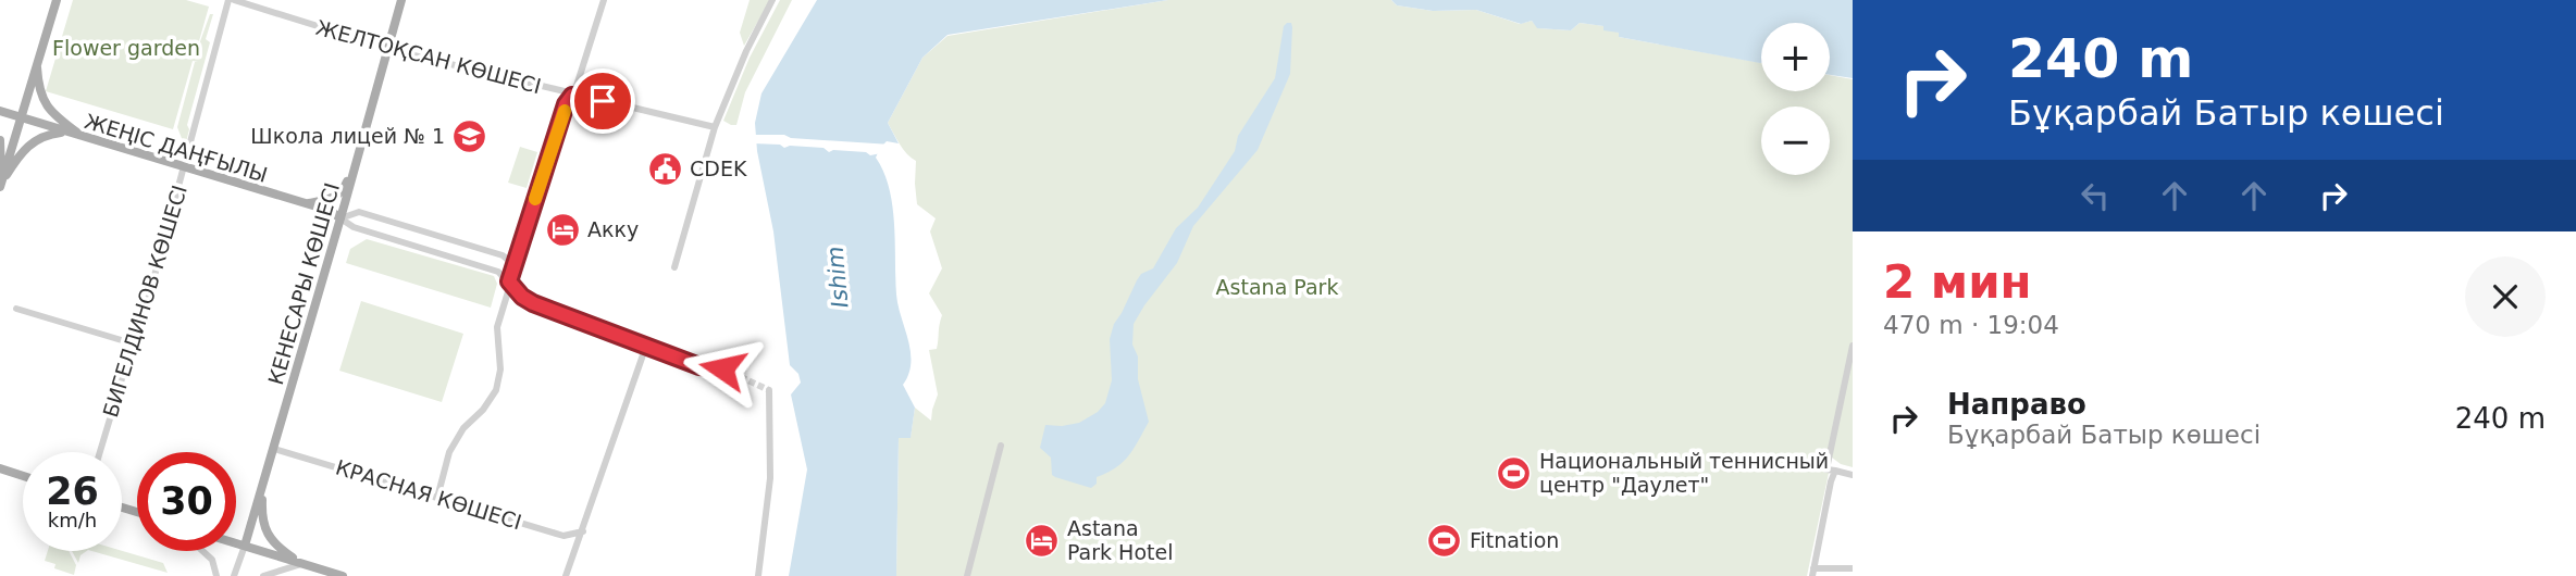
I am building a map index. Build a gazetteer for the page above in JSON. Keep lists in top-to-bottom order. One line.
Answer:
{"streets":{"main road":["ЖЕҢІС ДАҢҒЫЛЫ","КЕНЕСАРЫ КӨШЕСІ"],"street":["ЖЕЛТОҚСАН КӨШЕСІ","БИГЕЛДИНОВ КӨШЕСІ","КРАСНАЯ КӨШЕСІ"]},"crossings":[["ЖЕЛТОҚСАН КӨШЕСІ","КЕНЕСАРЫ КӨШЕСІ"],["ЖЕЛТОҚСАН КӨШЕСІ","БИГЕЛДИНОВ КӨШЕСІ"],["ЖЕҢІС ДАҢҒЫЛЫ","КЕНЕСАРЫ КӨШЕСІ"],["ЖЕҢІС ДАҢҒЫЛЫ","БИГЕЛДИНОВ КӨШЕСІ"],["КЕНЕСАРЫ КӨШЕСІ","КРАСНАЯ КӨШЕСІ"]],"water":["Ishim"],"parks":["Flower garden","Astana Park"],"places":{"school or university":["Школа лицей № 1"],"public building":["CDEK"],"hotel":["Акку","Astana Park Hotel"],"sports":["Национальный теннисный центр \"Даулет\"","Fitnation"]},"page":{"turn":["240 m","Бұқарбай Батыр көшесі"],"map_buttons":["+","−"],"heading":["2 мин","470 m · 19:04"],"list":[{"name":"Направо","note":"Бұқарбай Батыр көшесі","value":"240 m"}],"speed":"26 km/h","limit":"30"}}
